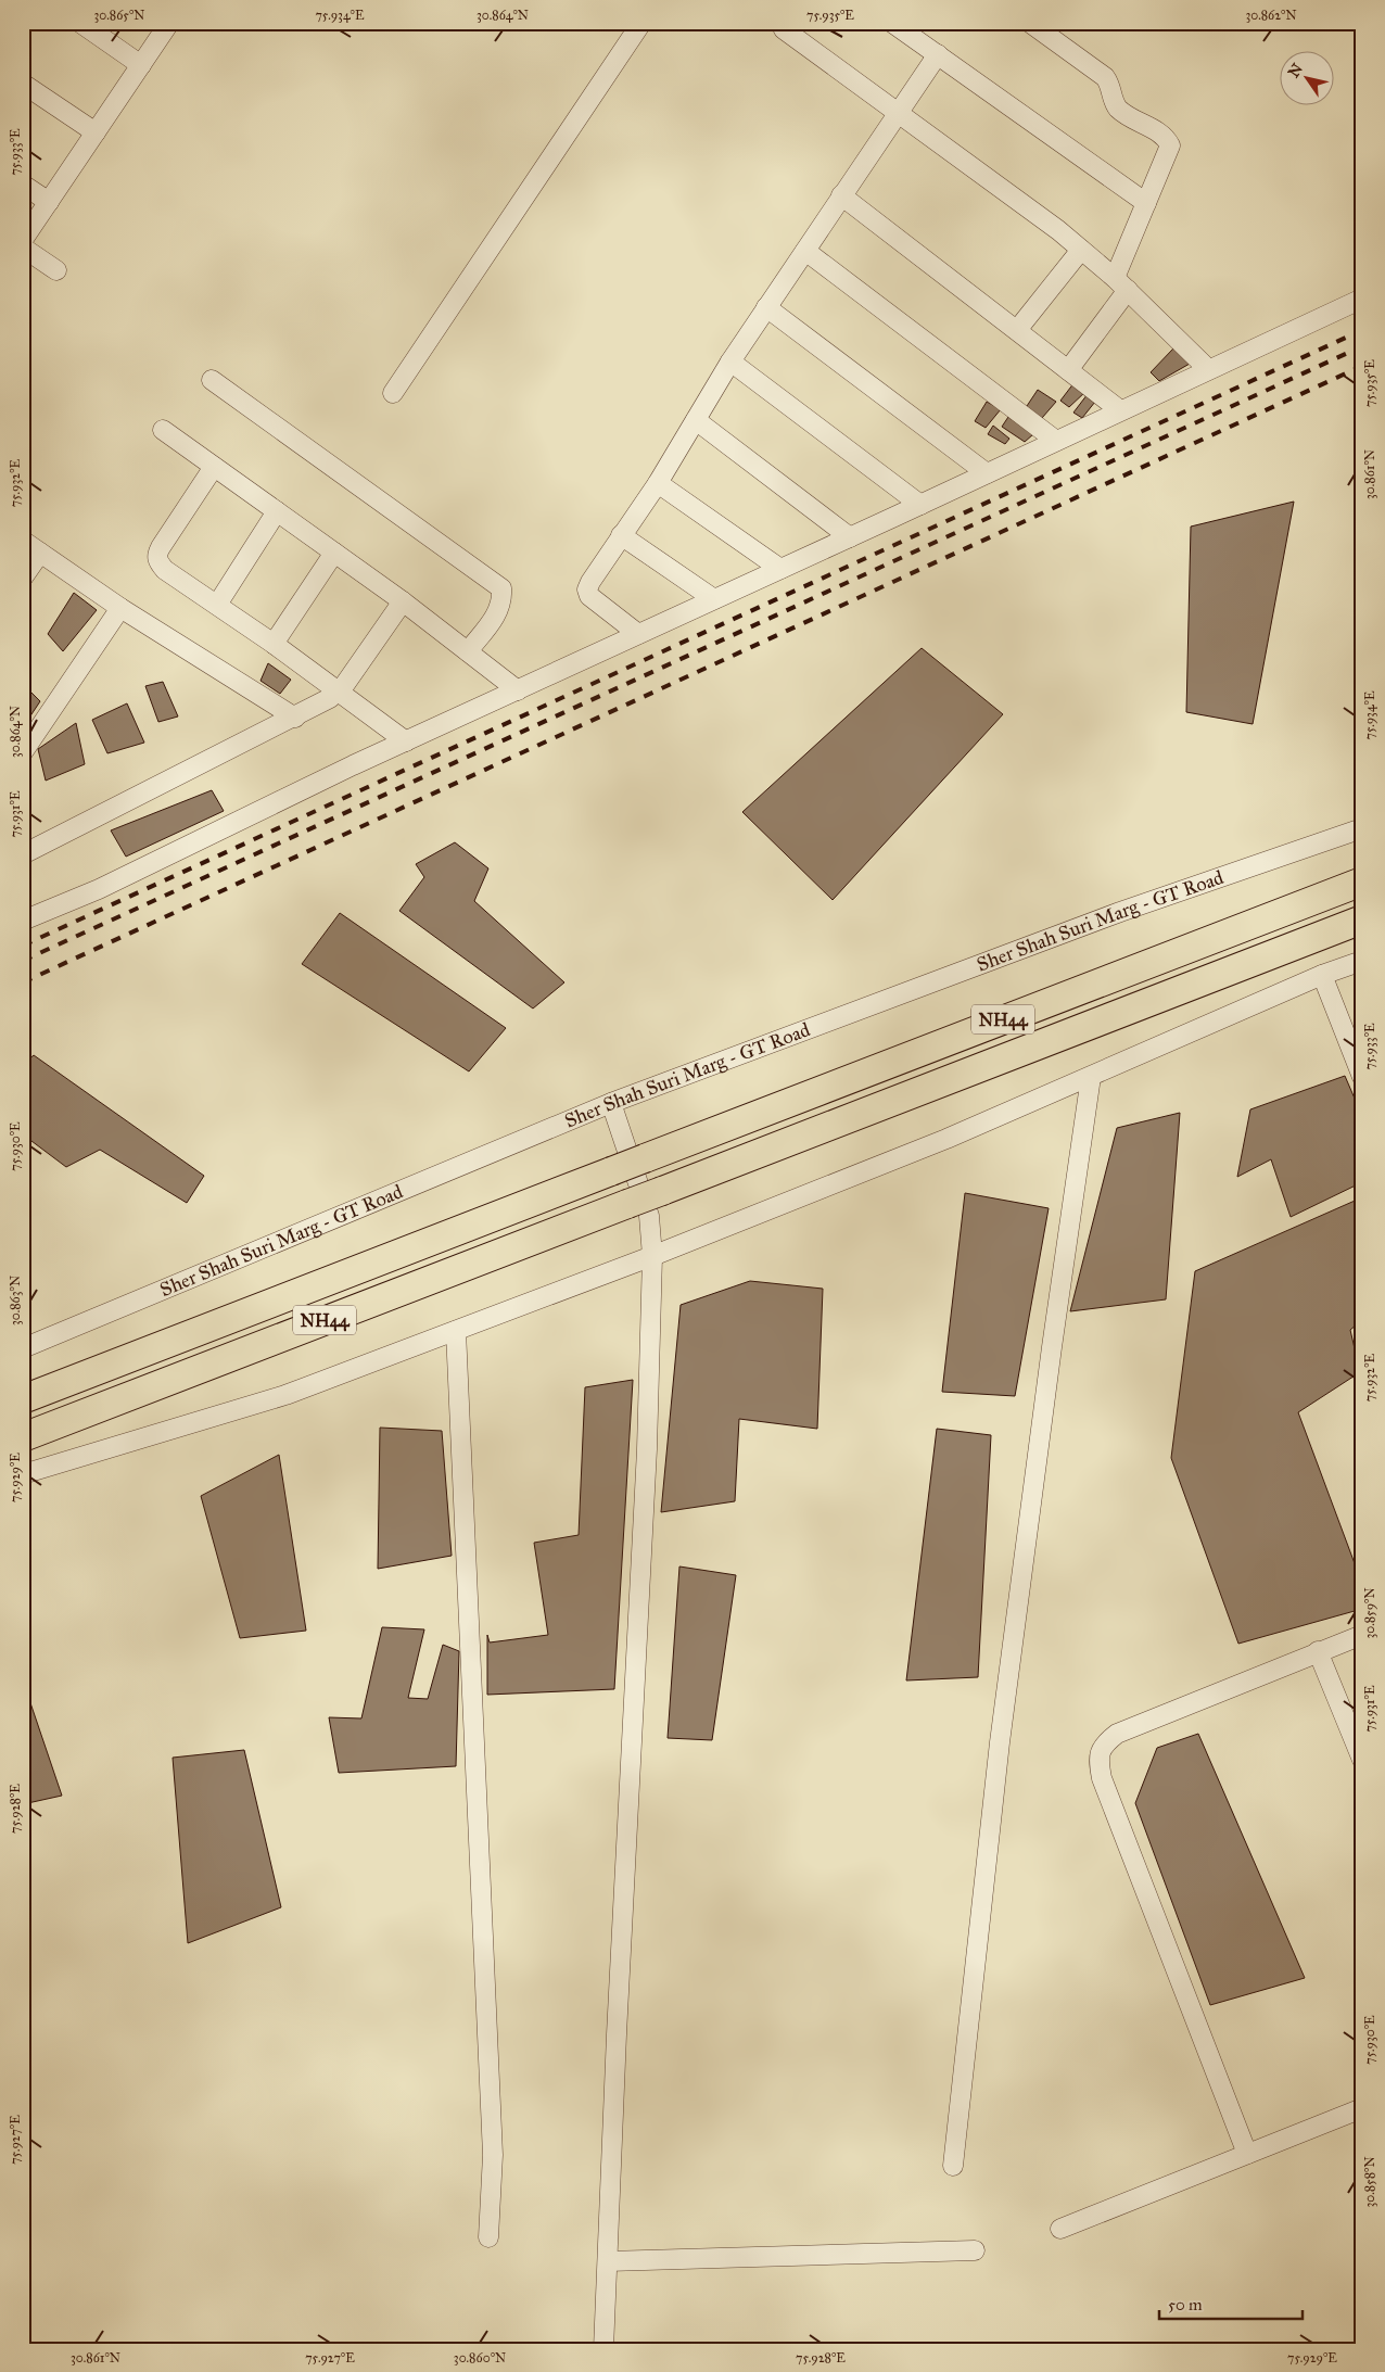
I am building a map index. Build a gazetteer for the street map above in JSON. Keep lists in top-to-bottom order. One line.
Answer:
{"streets":{"highway":["NH44"],"street":["Sher Shah Suri Marg - GT Road"]},"scale_bar":"50 m","north":"top left","coordinates":["30.865°N","75.934°E","30.864°N","75.935°E","30.862°N","75.933°E","30.861°N","75.932°E","75.931°E","75.930°E","30.863°N","75.929°E","30.859°N","75.928°E","75.927°E","30.858°N","30.860°N"]}
